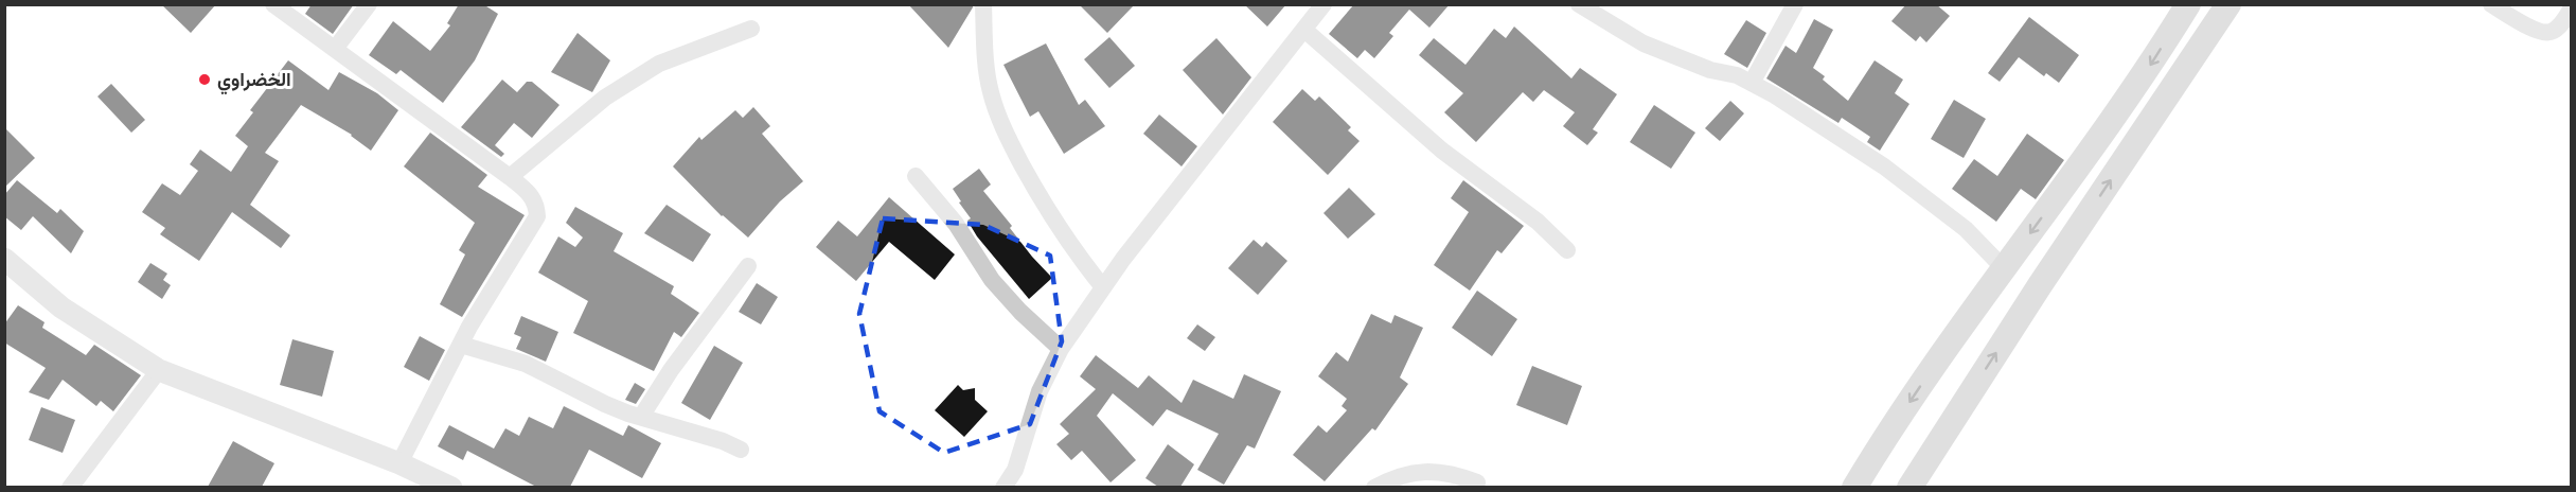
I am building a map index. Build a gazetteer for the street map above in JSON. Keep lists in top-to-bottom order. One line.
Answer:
{"places":["الخضراوي"]}
